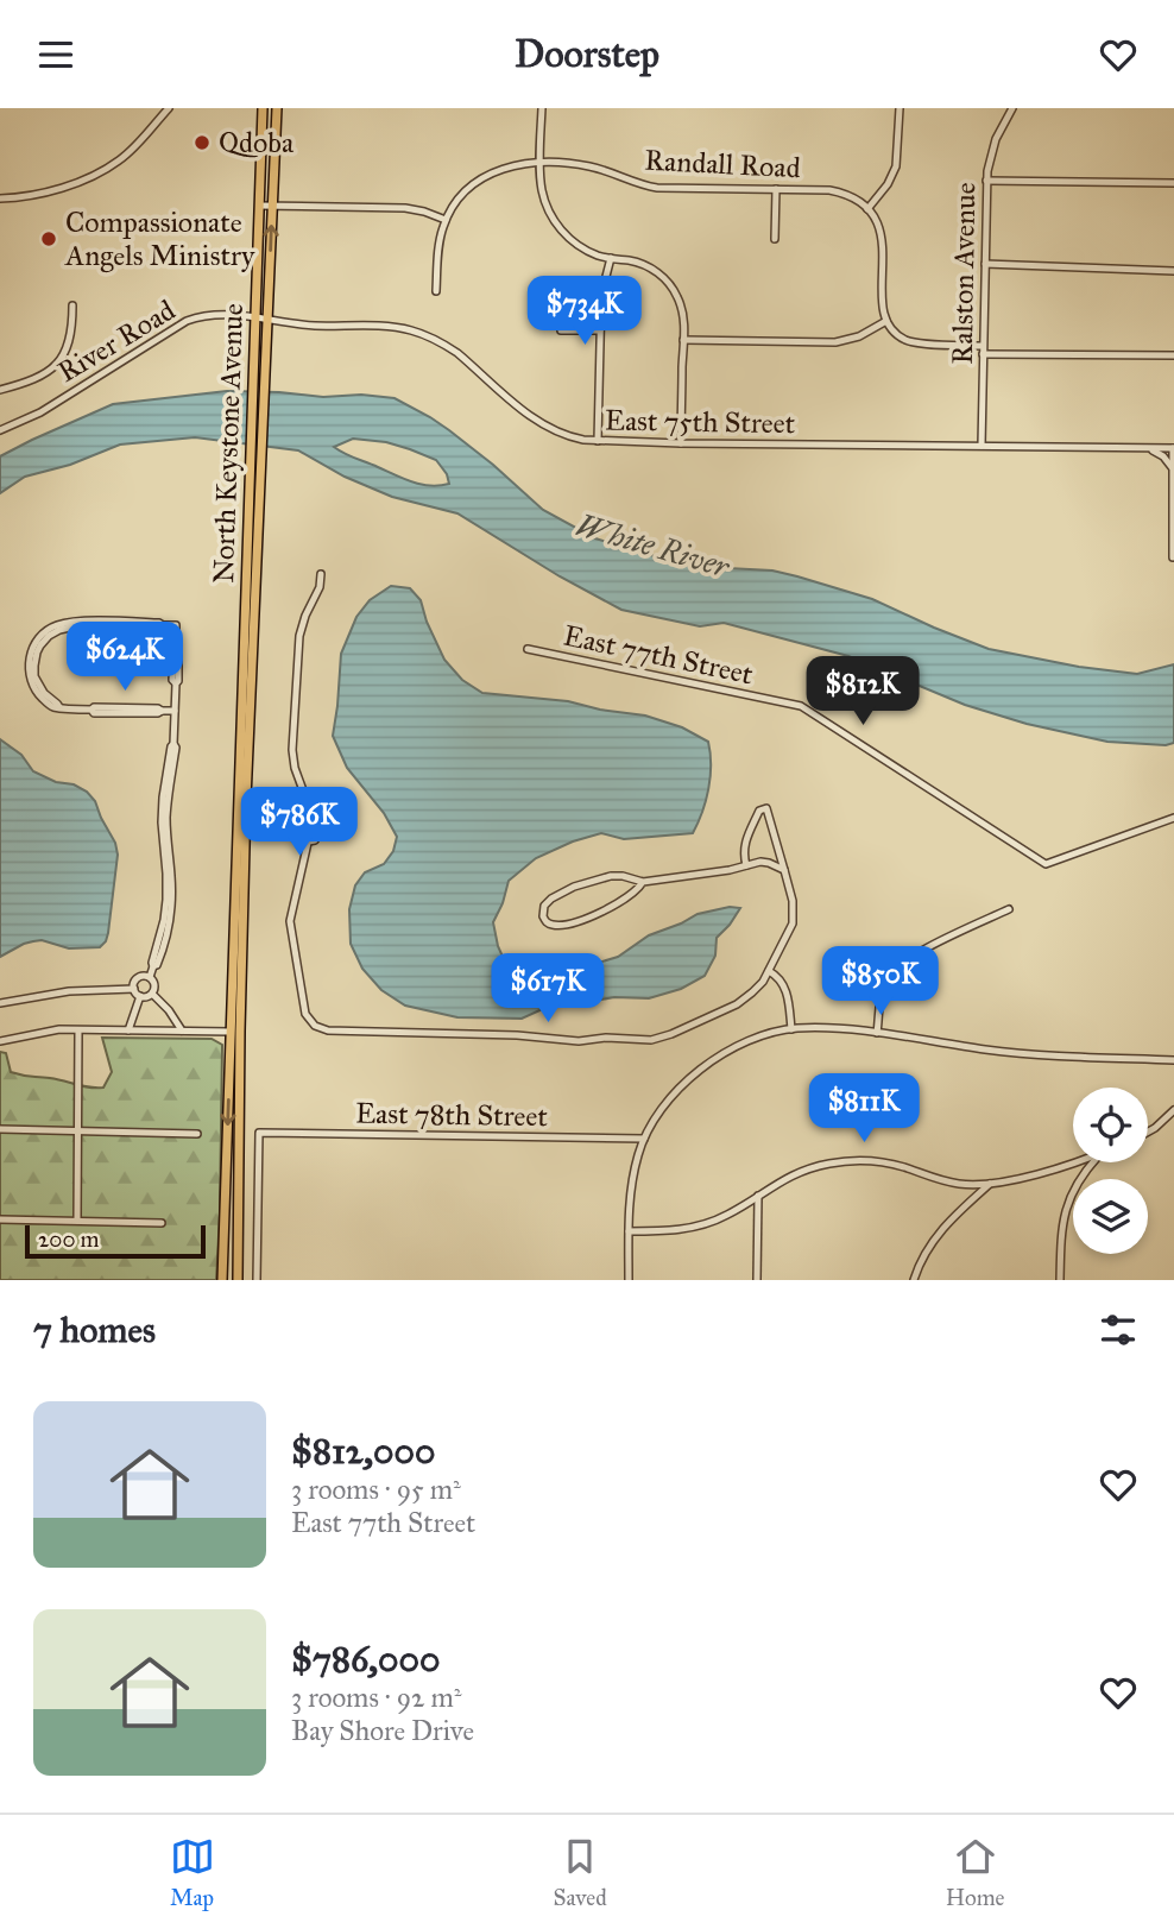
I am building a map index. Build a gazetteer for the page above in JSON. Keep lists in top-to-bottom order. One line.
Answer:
{"streets":{"main road":["North Keystone Avenue"],"street":["Randall Road","Ralston Avenue","River Road","East 75th Street","East 77th Street","East 78th Street"]},"crossings":[["Ralston Avenue","East 75th Street"],["River Road","East 75th Street"],["River Road","North Keystone Avenue"],["East 75th Street","North Keystone Avenue"]],"water":["White River"],"places":["Qdoba","Compassionate Angels Ministry"],"scale_bar":"200 m","page":{"header":"Doorstep","price":["$734K","$624K","$812K","$786K","$850K","$617K","$811K"],"scale":"200 m","heading":"7 homes","list":[{"name":"$812,000","note":"3 rooms · 95 m² · East 77th Street"},{"name":"$786,000","note":"3 rooms · 92 m² · Bay Shore Drive"}],"tabs":["Map","Saved","Home"]}}
